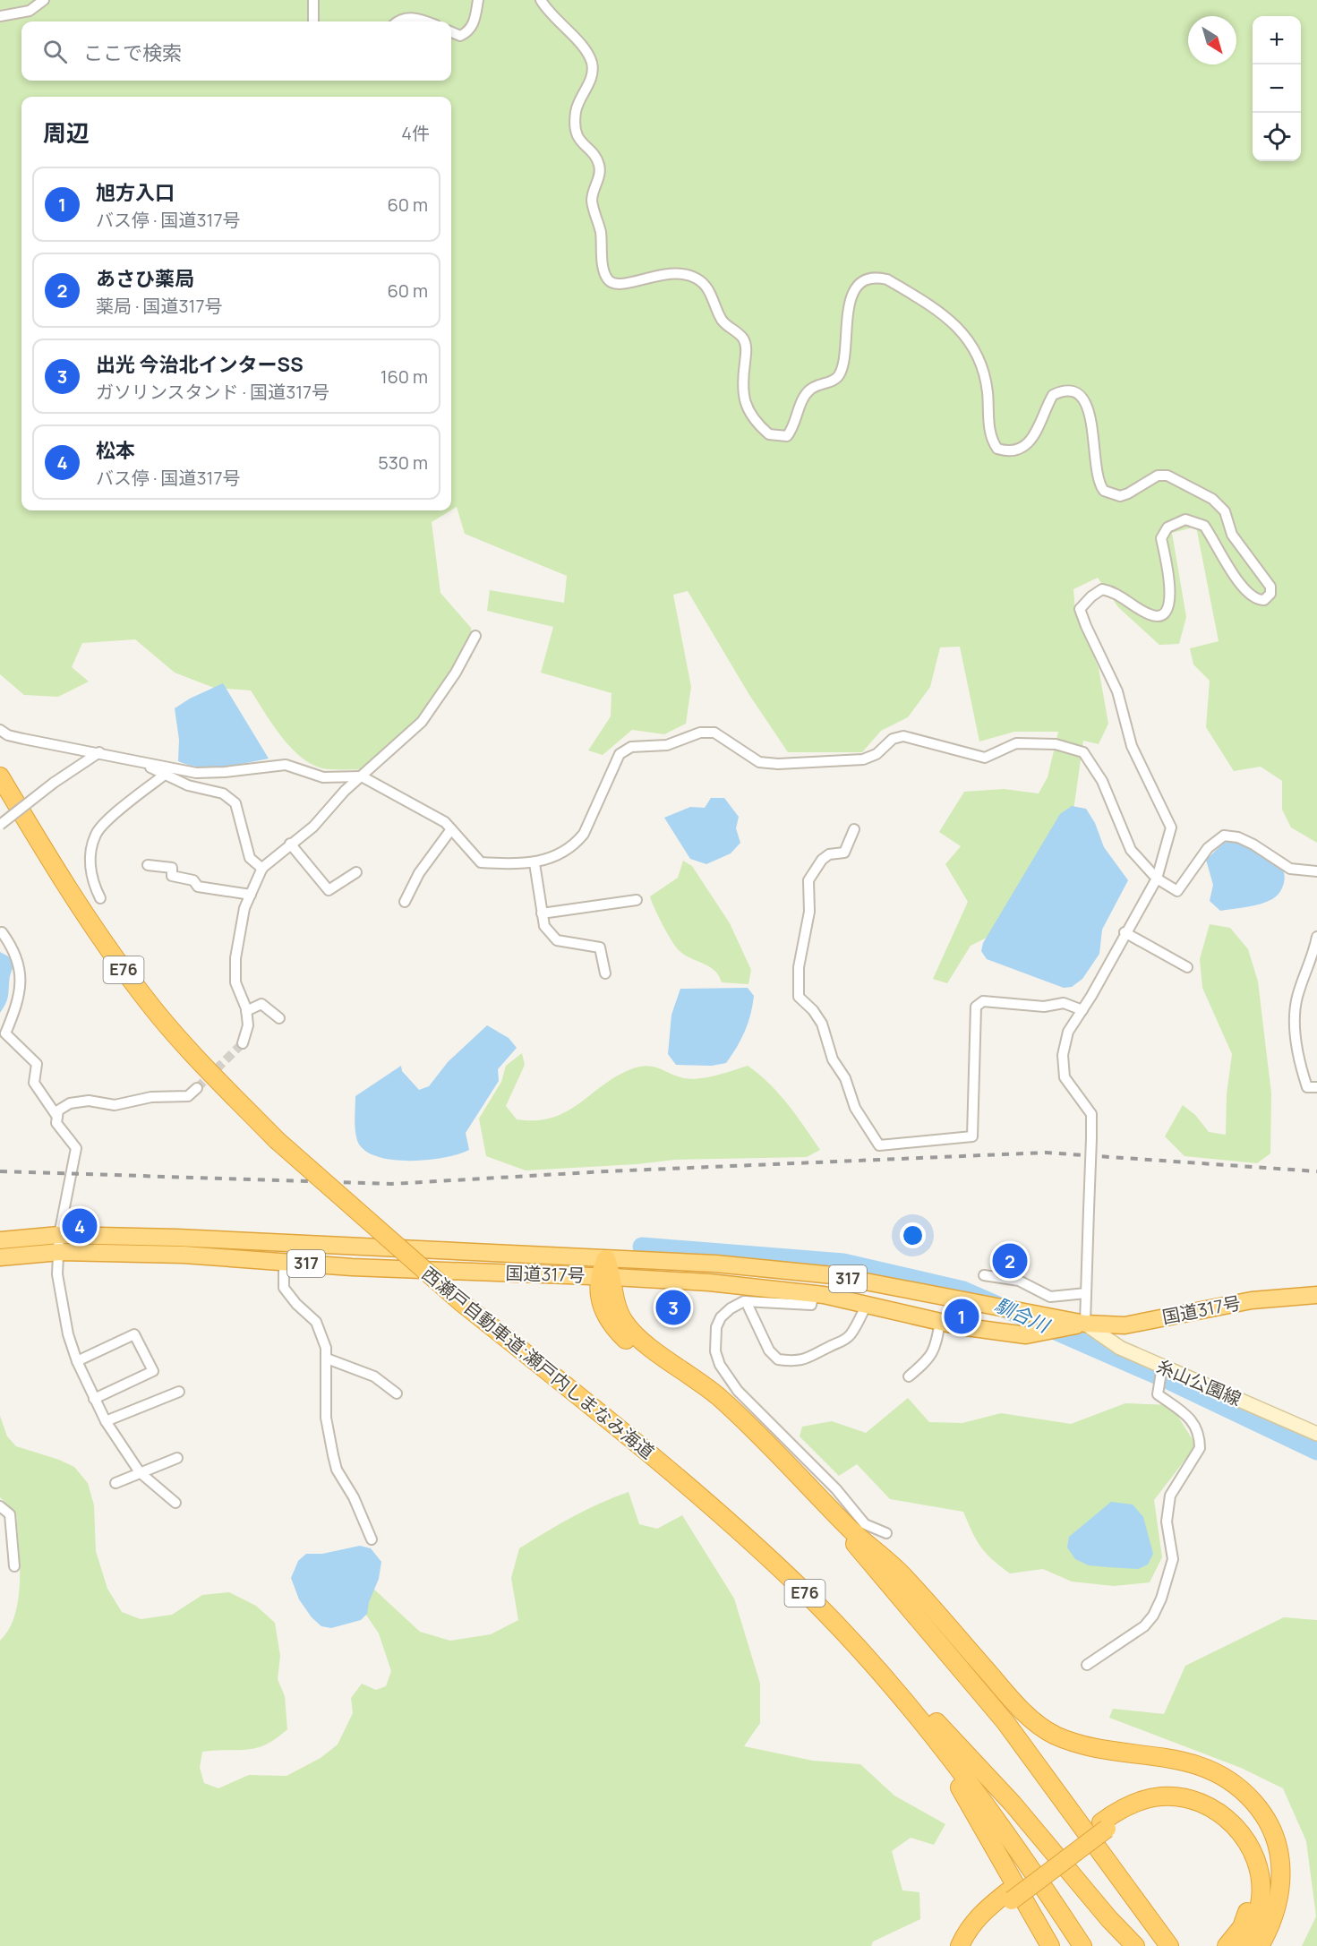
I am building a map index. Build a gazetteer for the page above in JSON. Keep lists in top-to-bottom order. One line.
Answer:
{"streets":{"highway":["E76","317","国道317号","西瀬戸自動車道;瀬戸内しまなみ海道"],"main road":["糸山公園線"]},"crossings":[["国道317号","糸山公園線"]],"water":["馴合川"],"north":"bottom right","page":{"map_buttons":["+","−"],"search":"ここで検索","heading":["周辺","4件"],"list":[{"mark":"1","name":"旭方入口","note":"バス停 · 国道317号","value":"60 m"},{"mark":"2","name":"あさひ薬局","note":"薬局 · 国道317号","value":"60 m"},{"mark":"3","name":"出光 今治北インターSS","note":"ガソリンスタンド · 国道317号","value":"160 m"},{"mark":"4","name":"松本","note":"バス停 · 国道317号","value":"530 m"}],"pins":["4","2","3","1"]}}
